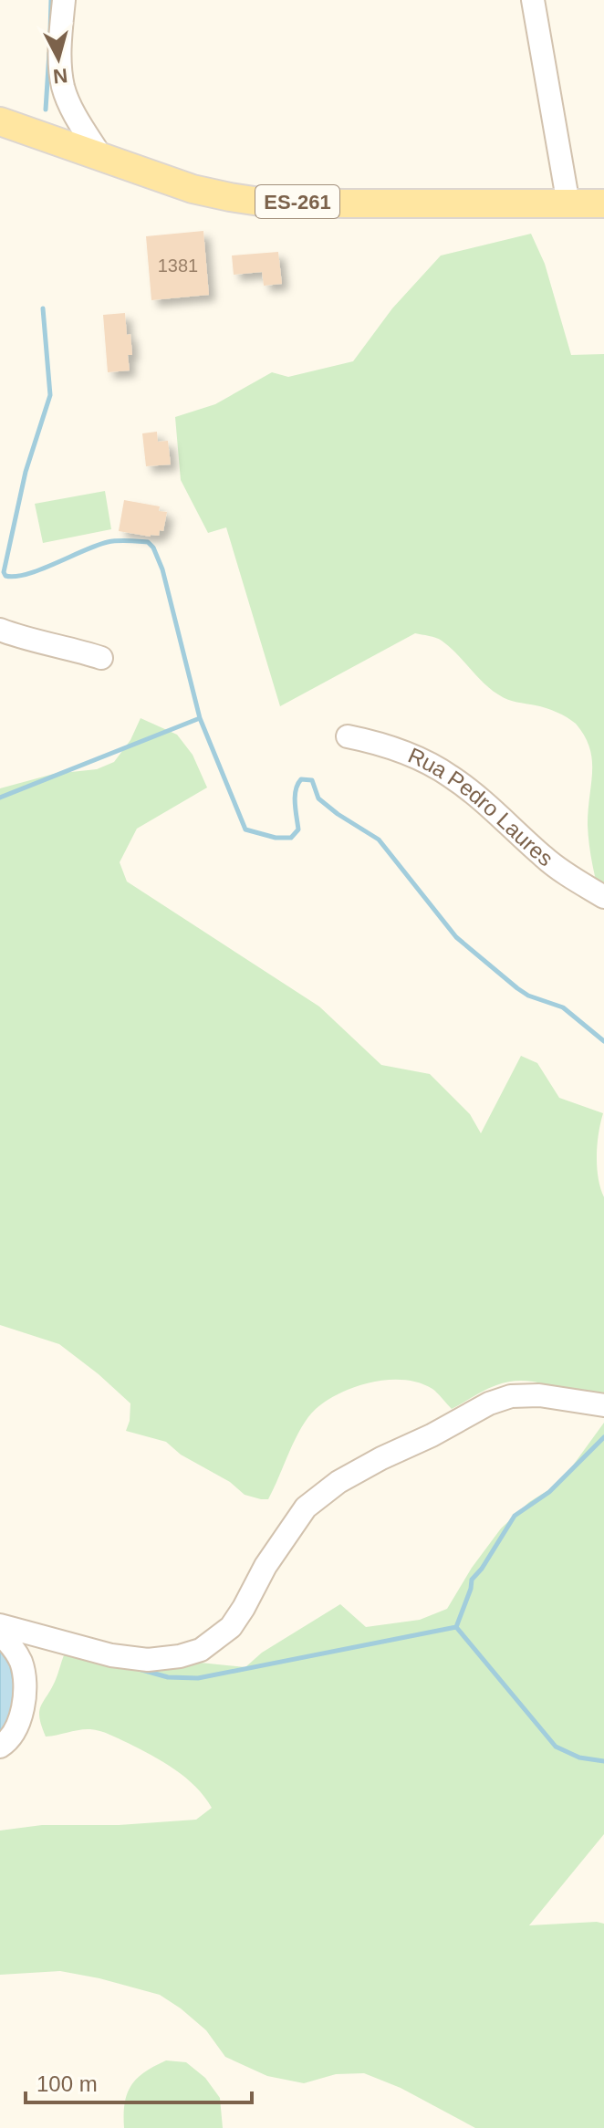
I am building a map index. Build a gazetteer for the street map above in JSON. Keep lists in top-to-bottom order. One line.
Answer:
{"streets":{"main road":["ES-261"],"street":["Rua Pedro Laures"]},"house_numbers":["1381"],"scale_bar":"100 m","north":"bottom"}
